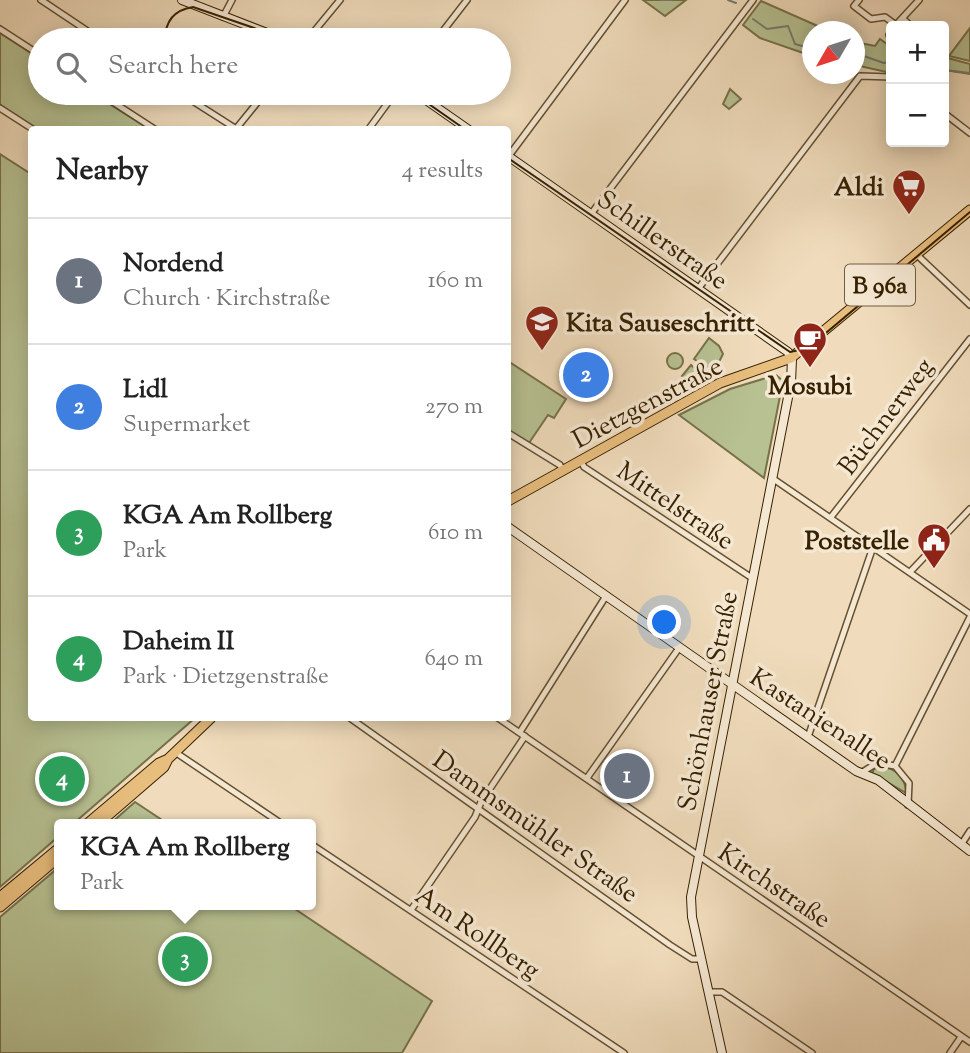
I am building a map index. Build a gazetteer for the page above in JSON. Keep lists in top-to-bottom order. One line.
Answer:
{"streets":{"main road":["B 96a","Dietzgenstraße"],"street":["Schillerstraße","Büchnerweg","Mittelstraße","Schönhauser Straße","Kastanienallee","Dammsmühler Straße","Kirchstraße","Am Rollberg"]},"crossings":[["Schillerstraße","Dietzgenstraße"],["Schillerstraße","Schönhauser Straße"],["Dietzgenstraße","Mittelstraße"],["Dietzgenstraße","Schönhauser Straße"],["Mittelstraße","Schönhauser Straße"],["Schönhauser Straße","Kastanienallee"],["Schönhauser Straße","Dammsmühler Straße"],["Schönhauser Straße","Kirchstraße"]],"places":{"supermarket":["Aldi"],"school or university":["Kita Sauseschritt"],"cafe":["Mosubi"],"public building":["Poststelle"]},"north":"bottom left","page":{"map_buttons":["+","−"],"search":"Search here","heading":["Nearby","4 results"],"list":[{"mark":"1","name":"Nordend","note":"Church · Kirchstraße","value":"160 m"},{"mark":"2","name":"Lidl","note":"Supermarket","value":"270 m"},{"mark":"3","name":"KGA Am Rollberg","note":"Park","value":"610 m"},{"mark":"4","name":"Daheim II","note":"Park · Dietzgenstraße","value":"640 m"}],"pins":["2","1","4","3"],"popup":["KGA Am Rollberg","Park"]}}
